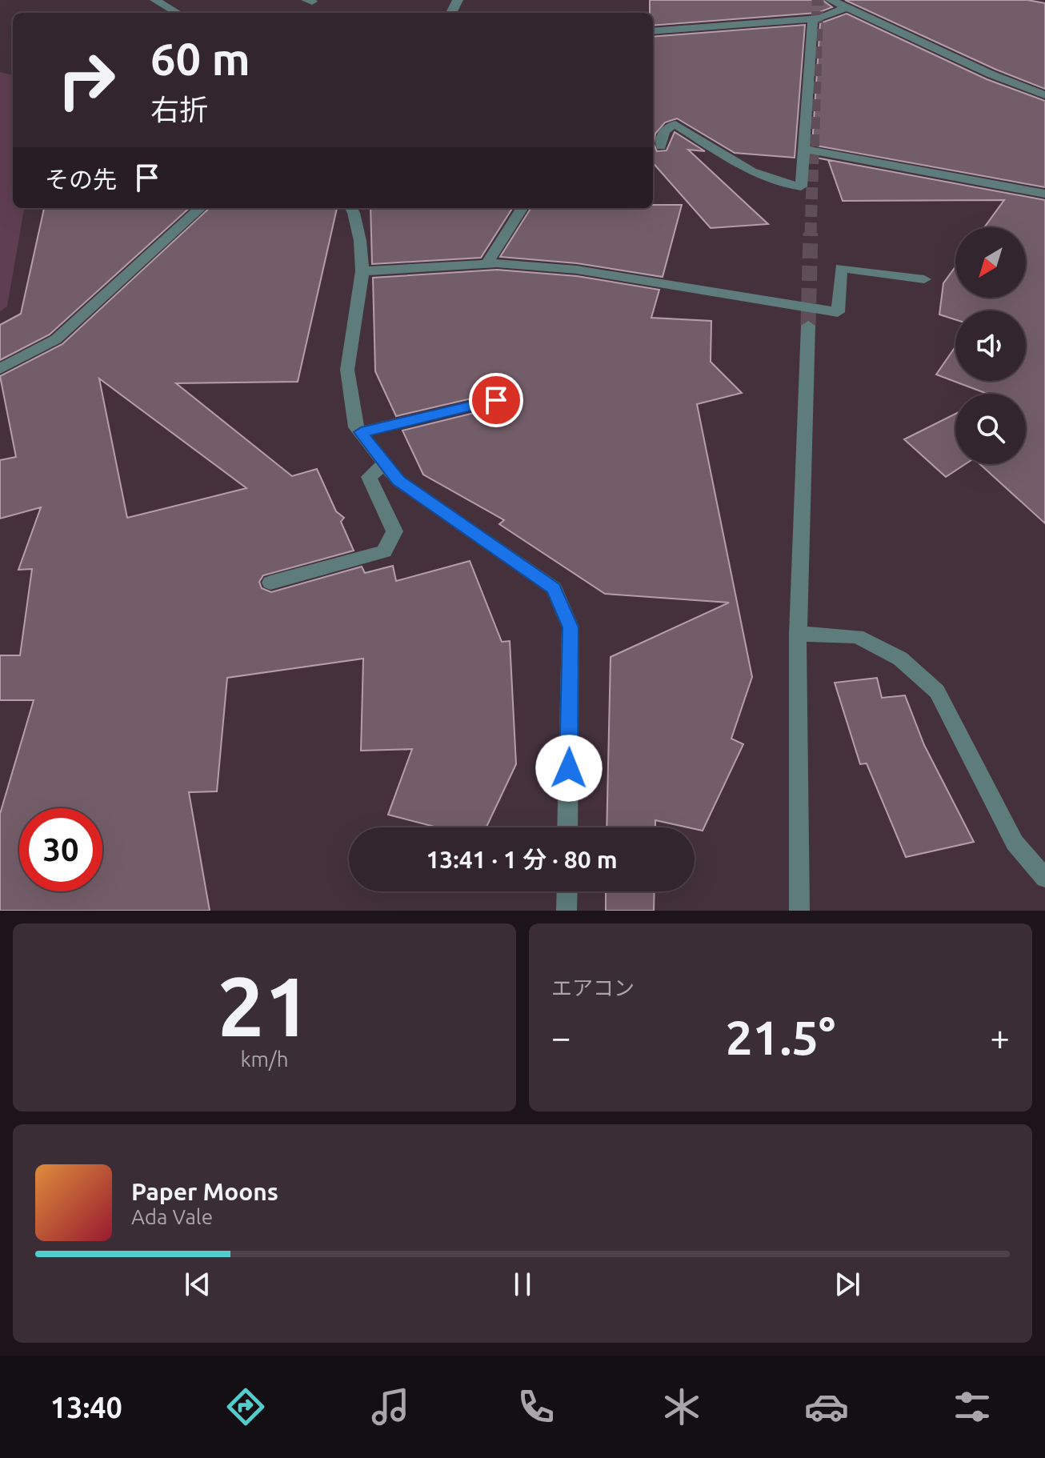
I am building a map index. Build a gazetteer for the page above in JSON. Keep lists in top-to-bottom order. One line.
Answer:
{"north":"bottom left","page":{"turn":["60 m","右折"],"then":"その先","limit":"30","trip":"13:41 · 1 分 · 80 m","tile":[["21","km/h"],"エアコン"],"heat":["−","21.5°","+"],"song":["Paper Moons","Ada Vale"],"tabs":"13:40"}}
